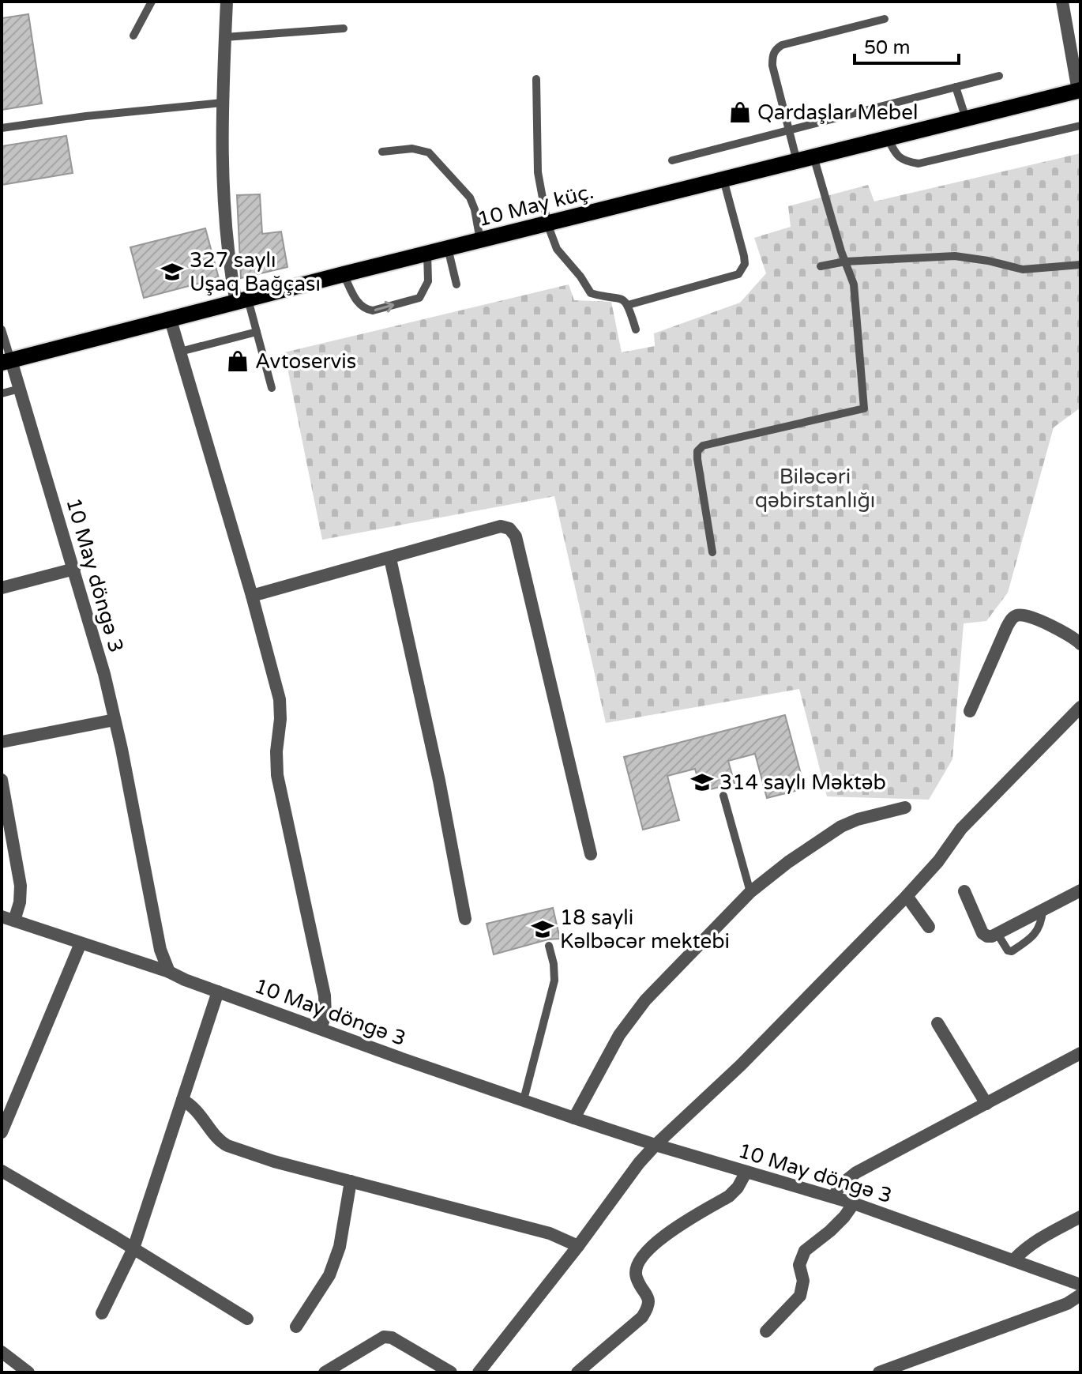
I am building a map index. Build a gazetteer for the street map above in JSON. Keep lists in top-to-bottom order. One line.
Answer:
{"streets":{"main road":["10 May küç."],"street":["10 May döngə 3"]},"crossings":[["10 May küç.","10 May döngə 3"]],"parks":["Biləcəri qəbirstanlığı"],"places":{"shop":["Qardaşlar Mebel","Avtoservis"],"school or university":["327 saylı Uşaq Bağçası","314 saylı Məktəb","18 sayli Kəlbəcər mektebi"]},"scale_bar":"50 m"}
